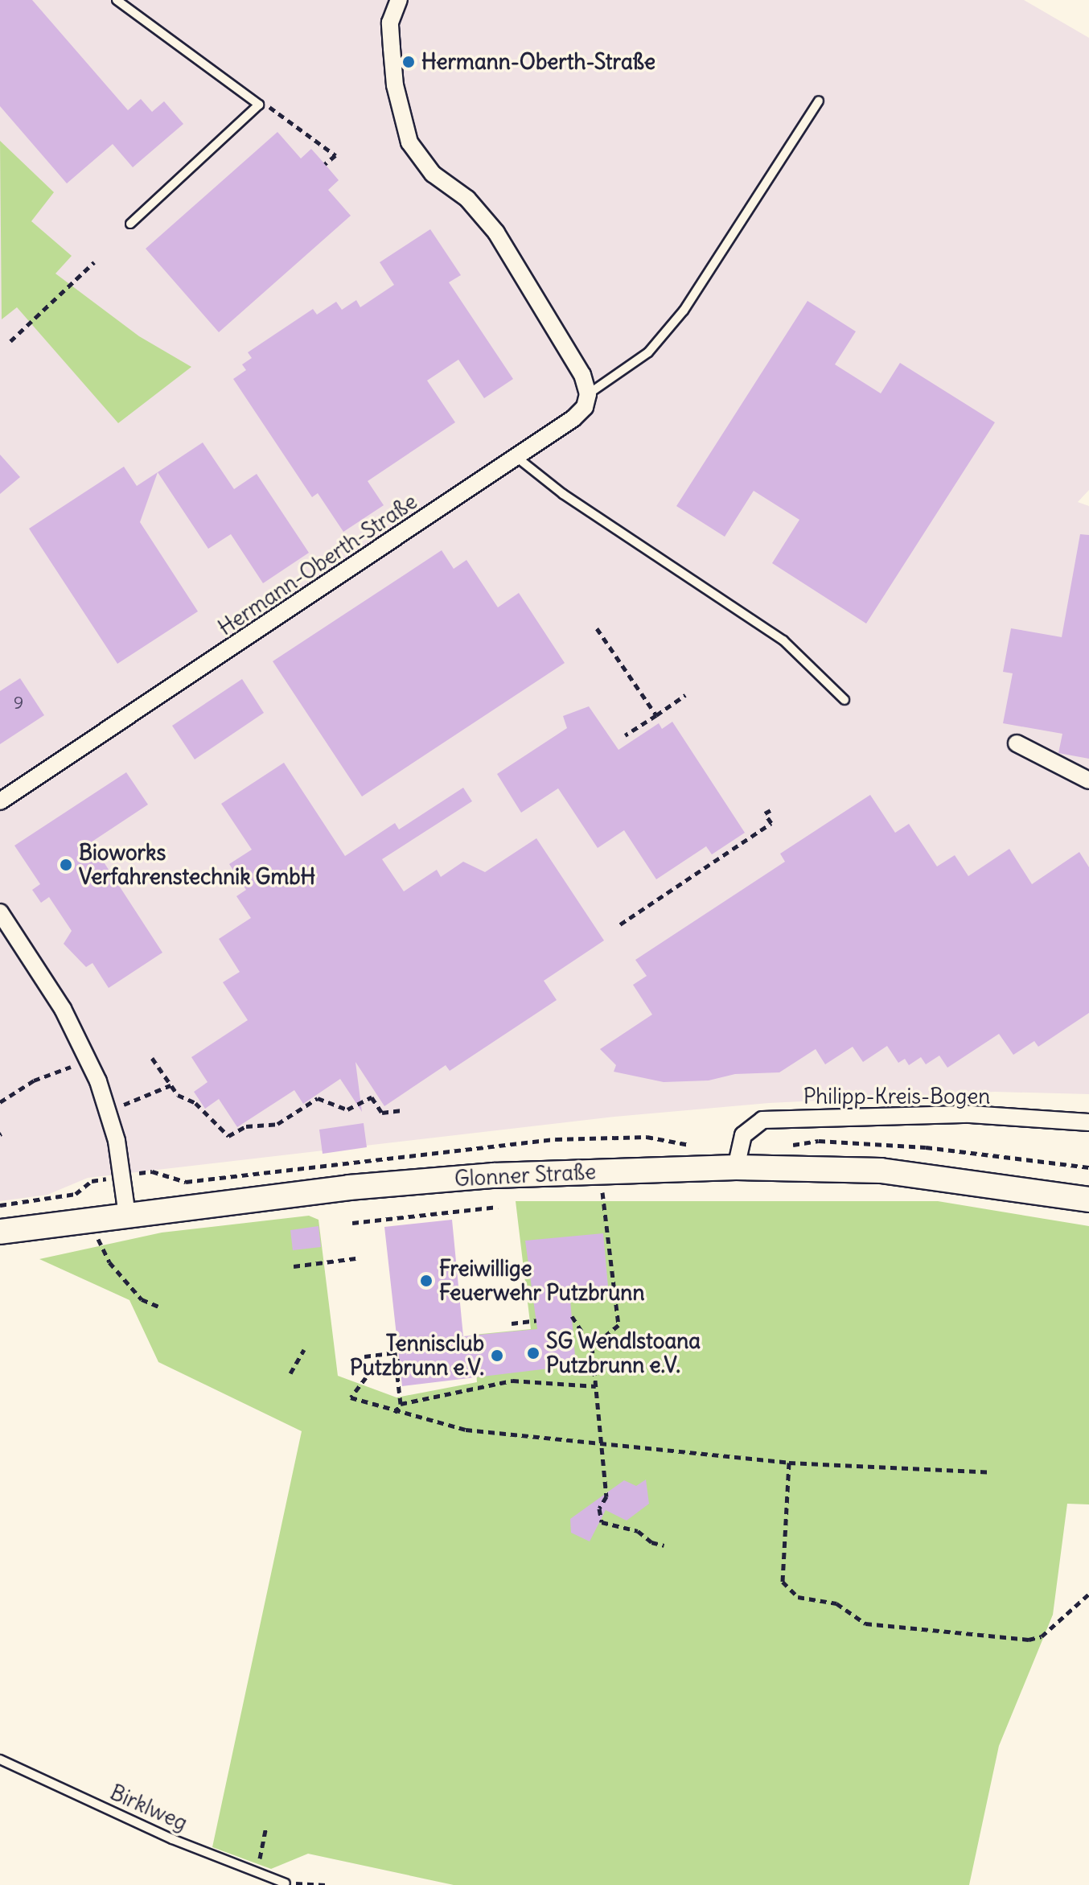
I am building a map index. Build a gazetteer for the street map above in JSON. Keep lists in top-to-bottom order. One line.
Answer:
{"streets":{"street":["Hermann-Oberth-Straße","Philipp-Kreis-Bogen","Glonner Straße"],"lane":["Birklweg"]},"crossings":[["Philipp-Kreis-Bogen","Glonner Straße"]],"places":["Hermann-Oberth-Straße","Bioworks Verfahrenstechnik GmbH","Freiwillige Feuerwehr Putzbrunn","SG Wendlstoana Putzbrunn e.V.","Tennisclub Putzbrunn e.V."],"house_numbers":["9"]}
